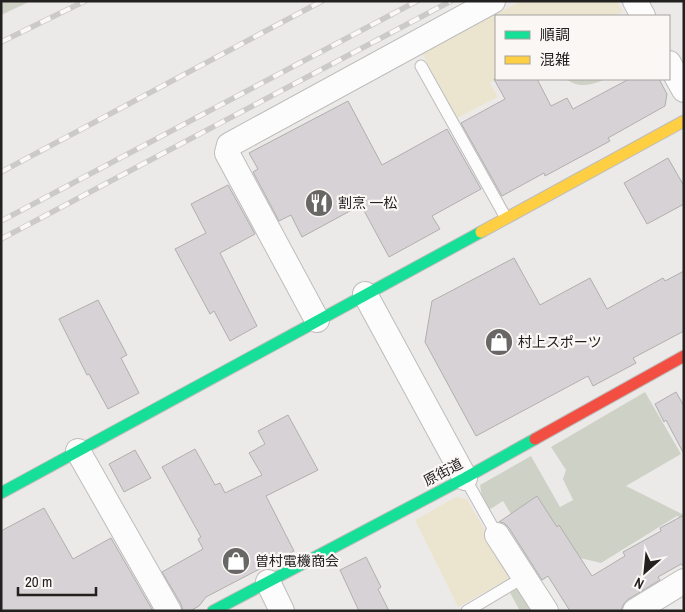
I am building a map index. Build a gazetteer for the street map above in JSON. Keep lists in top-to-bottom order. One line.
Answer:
{"streets":{"street":["原街道"]},"places":{"restaurant":["割烹 一松"],"shop":["村上スポーツ","曽村電機商会"]},"legend":["順調","混雑"],"scale_bar":"20 m","north":"bottom left"}
